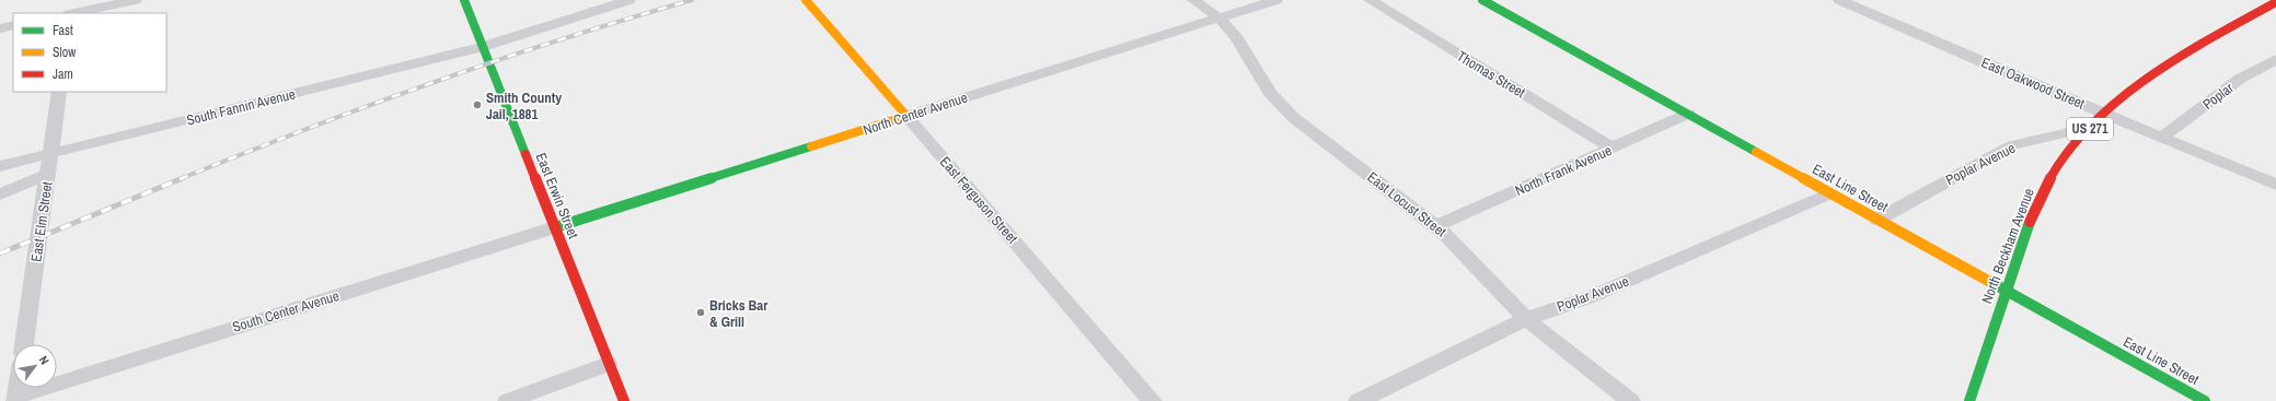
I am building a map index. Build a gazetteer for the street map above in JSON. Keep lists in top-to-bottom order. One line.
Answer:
{"streets":{"main road":["North Center Avenue","US 271","East Line Street","East Erwin Street","East Ferguson Street","North Beckham Avenue"],"street":["Thomas Street","East Oakwood Street","Poplar","South Fannin Avenue","Poplar Avenue","North Frank Avenue","East Locust Street","East Elm Street","South Center Avenue"]},"crossings":[["Thomas Street","North Frank Avenue"],["East Oakwood Street","Poplar"],["East Oakwood Street","North Beckham Avenue"],["South Fannin Avenue","East Erwin Street"],["South Fannin Avenue","East Elm Street"],["North Center Avenue","East Erwin Street"],["North Center Avenue","East Ferguson Street"],["North Center Avenue","East Locust Street"],["North Center Avenue","South Center Avenue"],["Poplar Avenue","East Line Street"],["Poplar Avenue","East Locust Street"],["Poplar Avenue","North Beckham Avenue"],["North Frank Avenue","East Line Street"],["North Frank Avenue","East Locust Street"],["East Line Street","North Beckham Avenue"],["East Erwin Street","South Center Avenue"]],"places":["Smith County Jail, 1881","Bricks Bar & Grill"],"legend":["Fast","Slow","Jam"],"north":"top right"}
